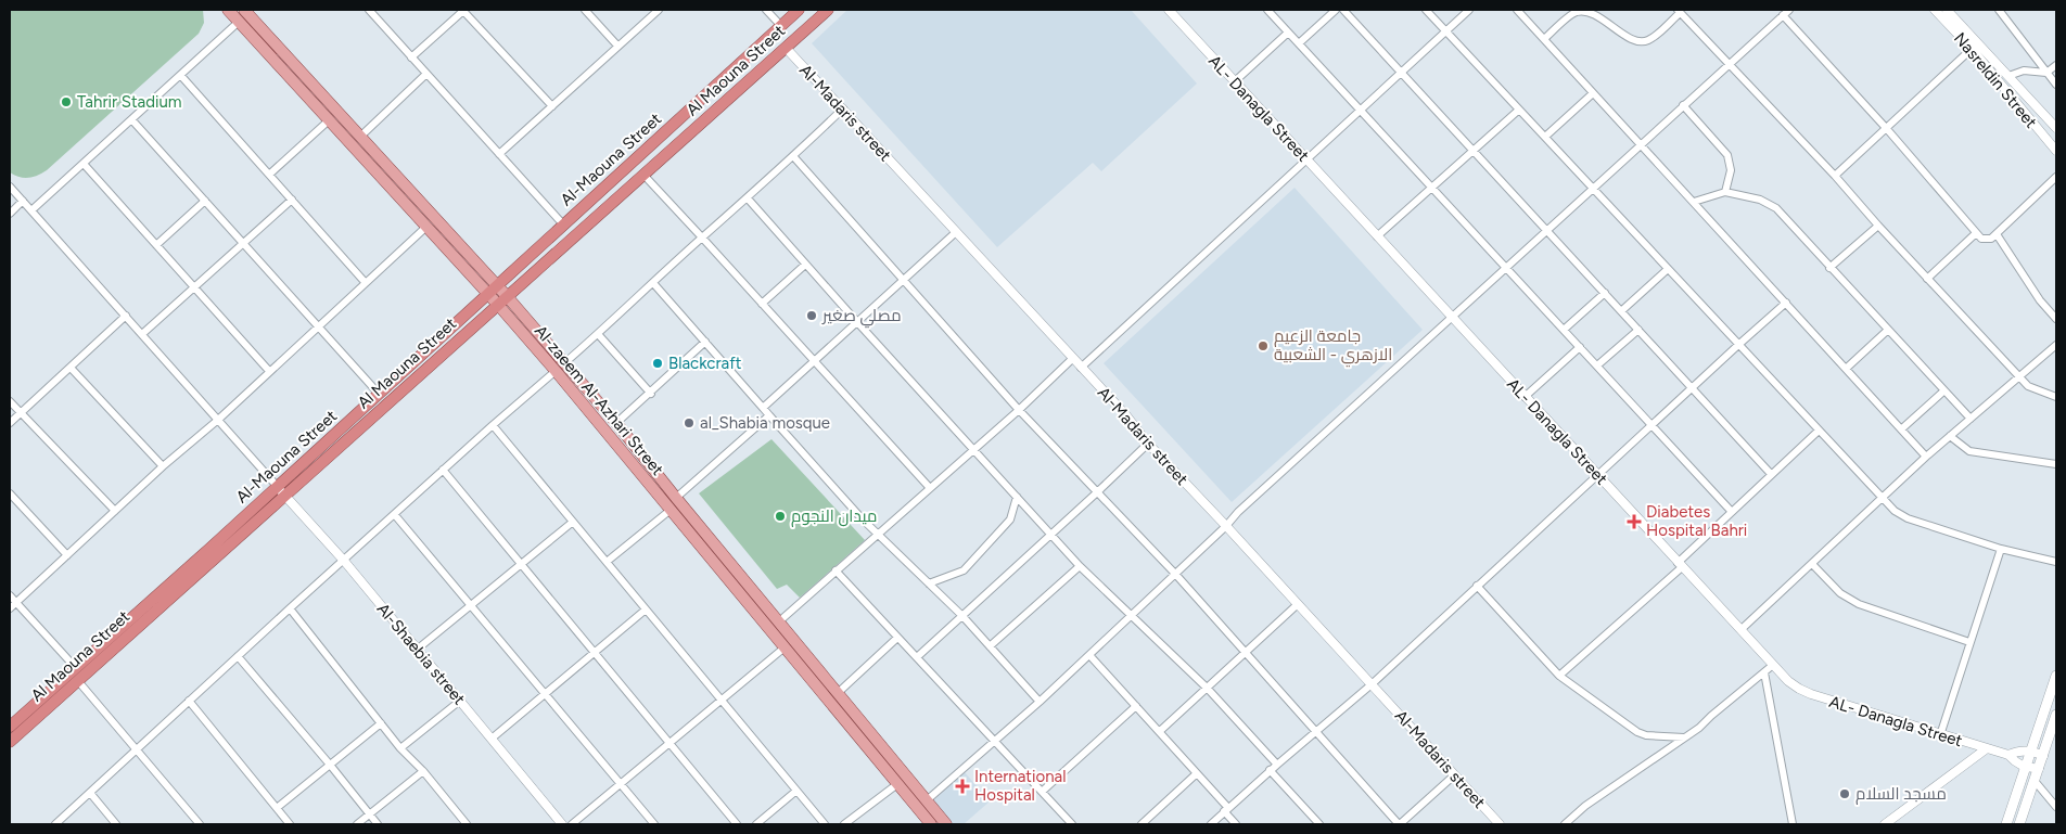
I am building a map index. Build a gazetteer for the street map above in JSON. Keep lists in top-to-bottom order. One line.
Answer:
{"streets":{"highway":["Al Maouna Street","Al-Maouna Street"],"main road":["Al-zaeem Al-Azhari Street"],"street":["Nasreldin Street","AL- Danagla Street","Al-Madaris street","Al-Shaebia street"]},"crossings":[["Al Maouna Street","Al-Madaris street"],["Al Maouna Street","Al-zaeem Al-Azhari Street"],["Al Maouna Street","Al-Shaebia street"],["Al-Maouna Street","Al-zaeem Al-Azhari Street"],["Al-Maouna Street","Al-Shaebia street"]],"places":{"other":["Tahrir Stadium","مصلي صغير","جامعة الزعيم الازهري - الشعبية","Blackcraft","al_Shabia mosque","ميدان النجوم","مسجد السلام"],"health":["Diabetes Hospital Bahri","International Hospital"]}}
